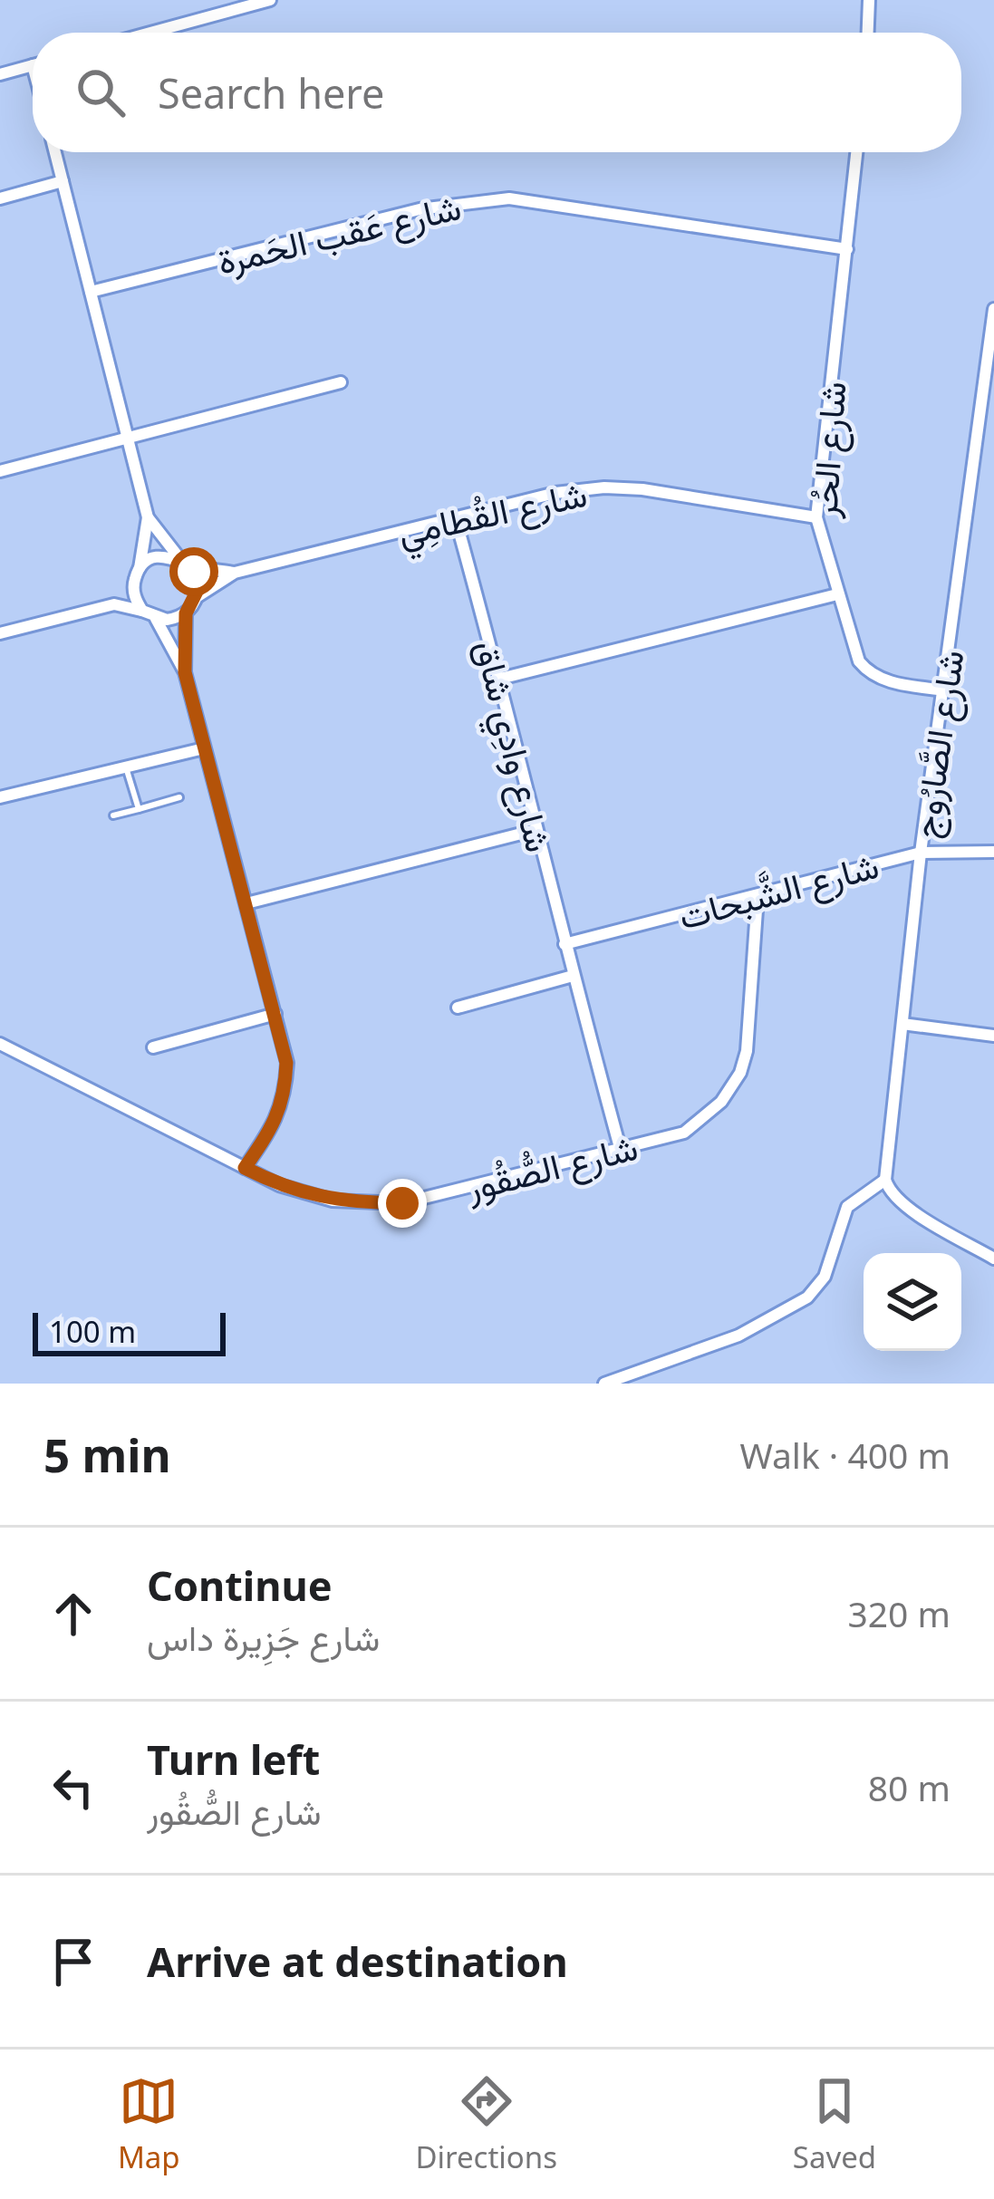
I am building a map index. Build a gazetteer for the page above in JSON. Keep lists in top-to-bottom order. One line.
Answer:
{"streets":{"street":["شارع عَقب الحَمرة","شارع الحُر","شارع القُطامِي","شارع الصَّارُوج","شارع وادِي شاق","شارع الشَّبحات","شارع الصُّقُور"]},"crossings":[["شارع عَقب الحَمرة","شارع الحُر"],["شارع الحُر","شارع القُطامِي"],["شارع الحُر","شارع الصَّارُوج"],["شارع القُطامِي","شارع وادِي شاق"],["شارع الصَّارُوج","شارع الشَّبحات"],["شارع وادِي شاق","شارع الشَّبحات"],["شارع وادِي شاق","شارع الصُّقُور"],["شارع الشَّبحات","شارع الصُّقُور"]],"scale_bar":"100 m","page":{"search":"Search here","scale":"100 m","heading":["5 min","Walk · 400 m"],"list":[["Continue","شارع جَزِيرة داس","320 m"],["Turn left","شارع الصُّقُور","80 m"],"Arrive at destination"],"nav":["Map","Directions","Saved"]}}
